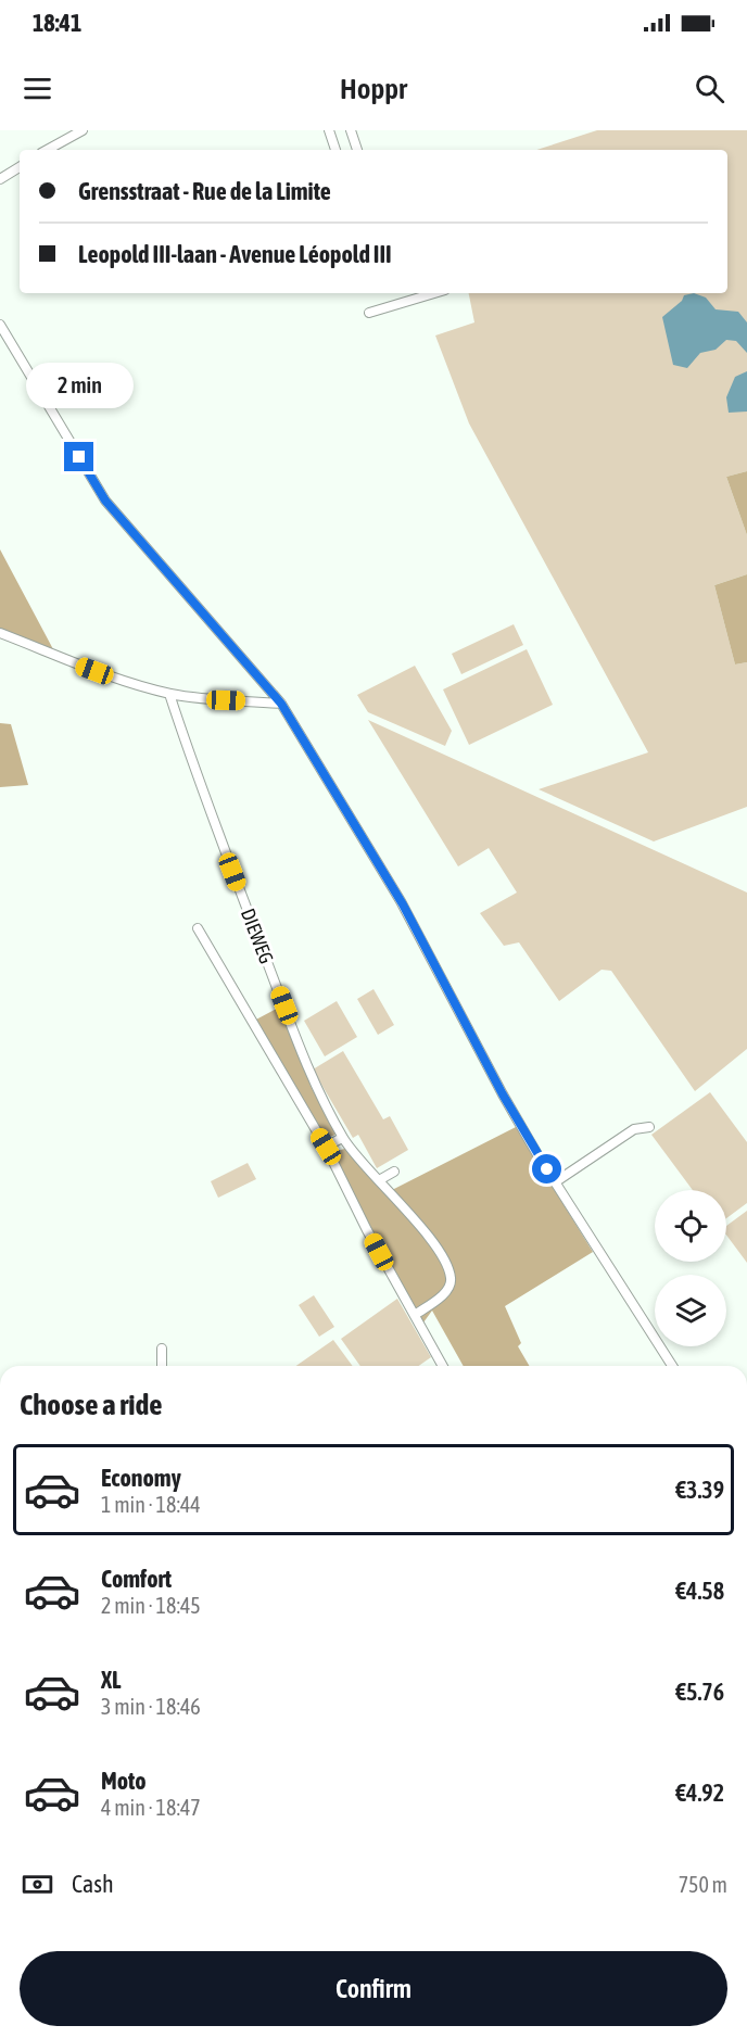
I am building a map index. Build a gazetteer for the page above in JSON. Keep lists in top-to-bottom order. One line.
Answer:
{"streets":{"street":["DIEWEG"]},"page":{"status":"18:41","header":"Hoppr","banner":["Grensstraat - Rue de la Limite","Leopold III-laan - Avenue Léopold III"],"bubble":"2 min","heading":"Choose a ride","list":[{"name":"Economy","note":"1 min · 18:44","value":"€3.39"},{"name":"Comfort","note":"2 min · 18:45","value":"€4.58"},{"name":"XL","note":"3 min · 18:46","value":"€5.76"},{"name":"Moto","note":"4 min · 18:47","value":"€4.92"}],"pay":["Cash","750 m"],"buttons":"Confirm"}}
